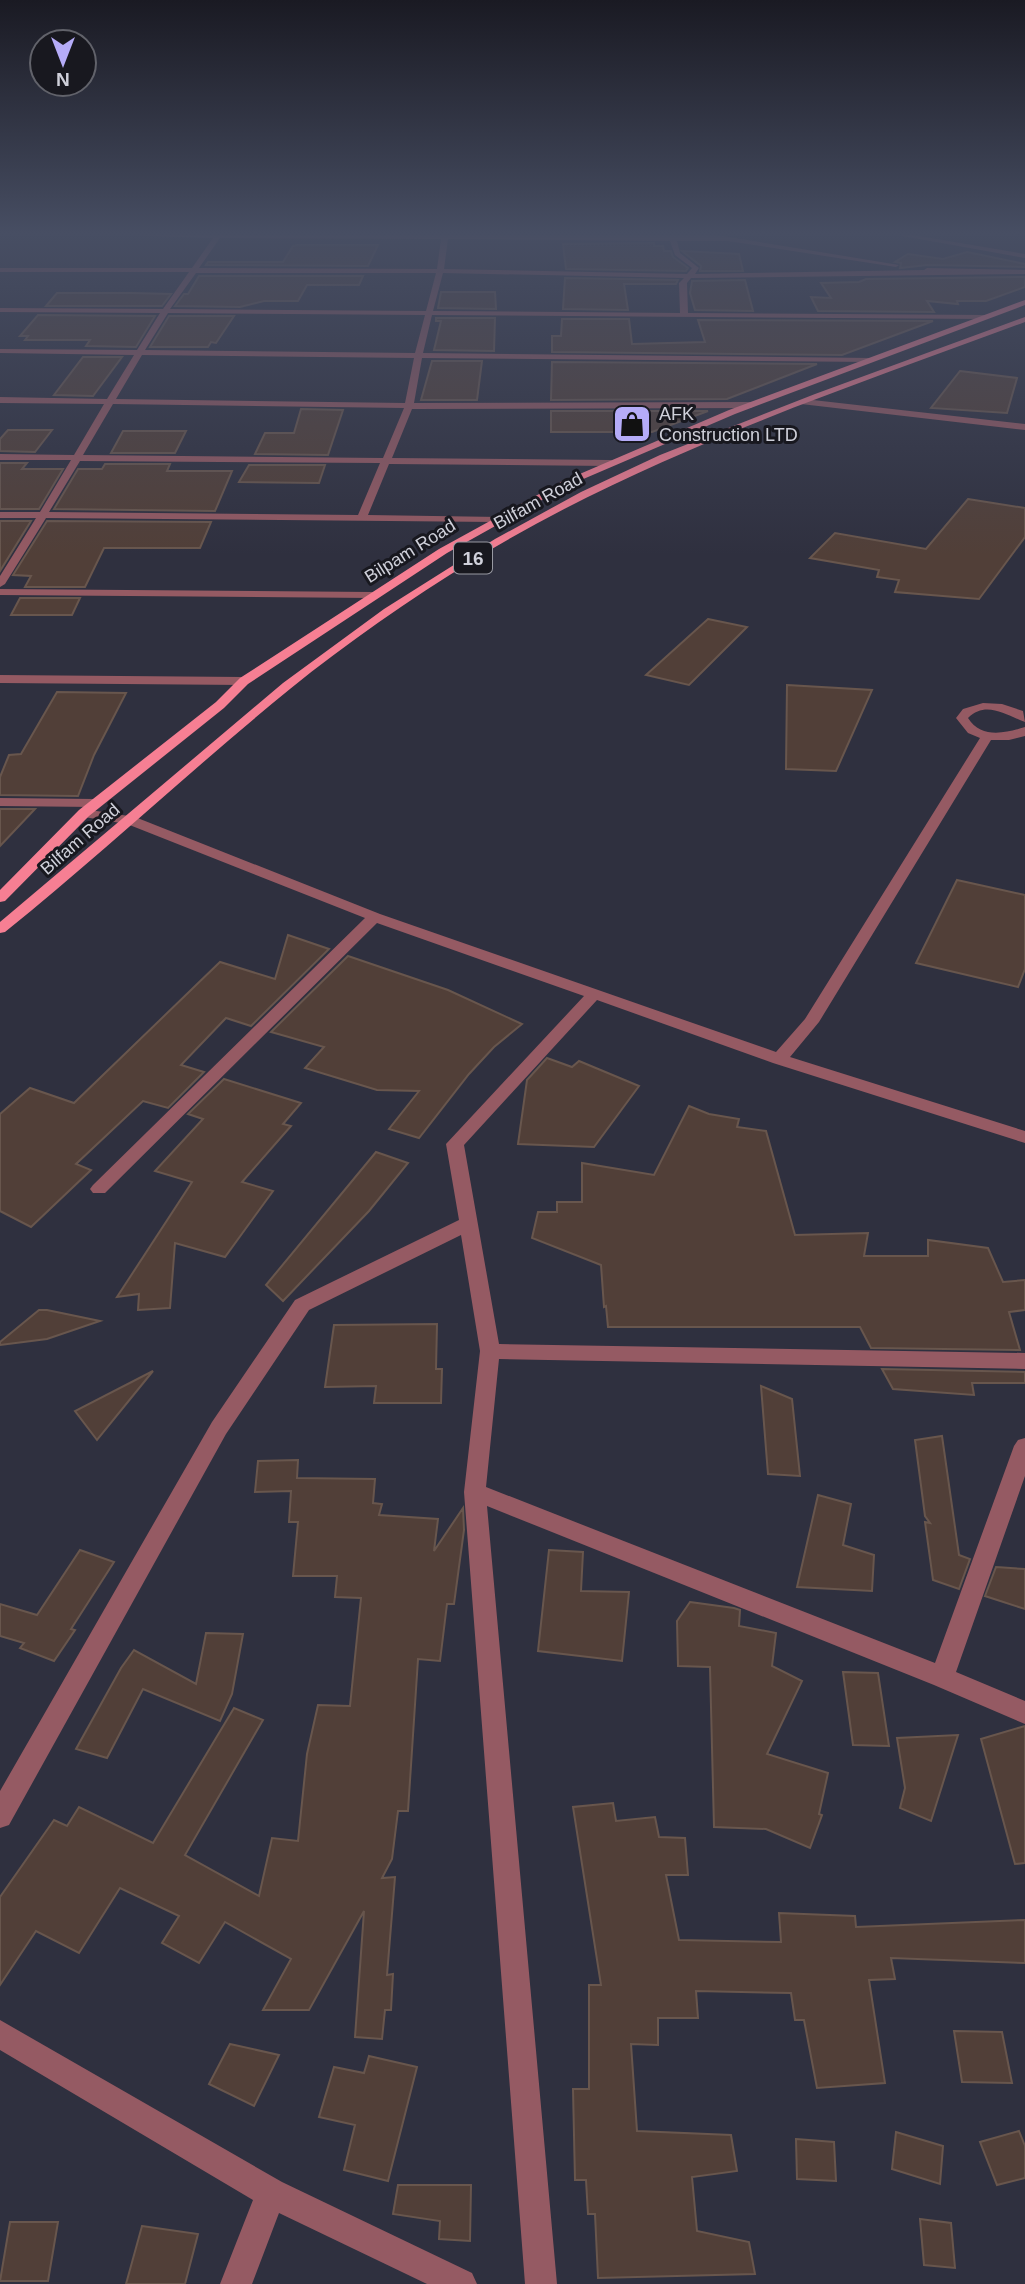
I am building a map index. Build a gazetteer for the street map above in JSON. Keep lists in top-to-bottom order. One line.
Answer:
{"streets":{"main road":["Bilfam Road","Bilpam Road","16"]},"places":{"shop":["AFK Construction LTD"]},"north":"bottom"}
